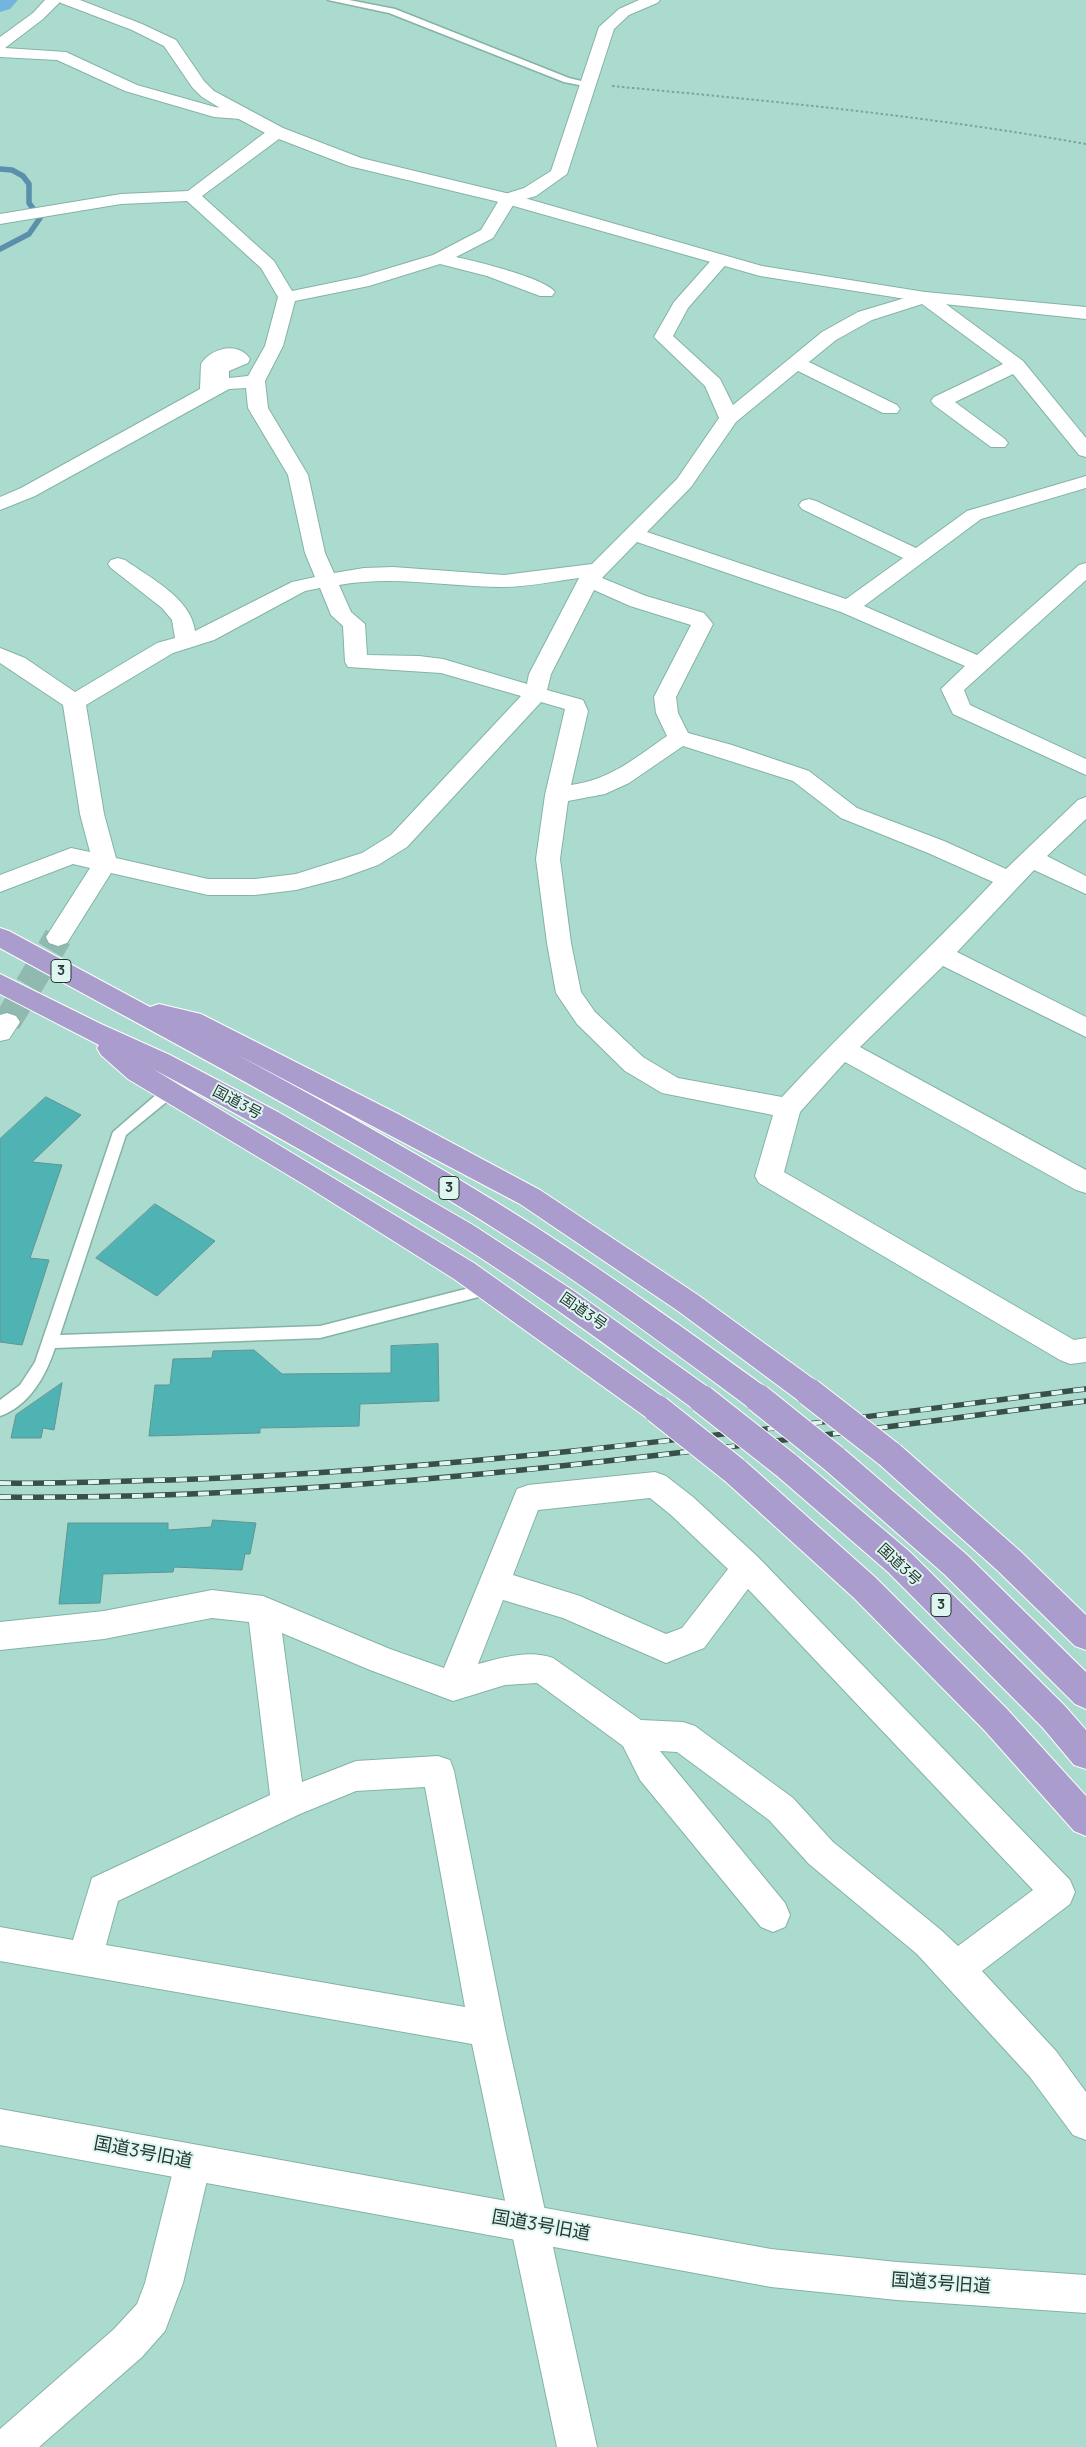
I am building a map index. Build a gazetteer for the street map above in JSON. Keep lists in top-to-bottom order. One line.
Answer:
{"streets":{"highway":["3","国道3号"],"street":["国道3号旧道"]}}
